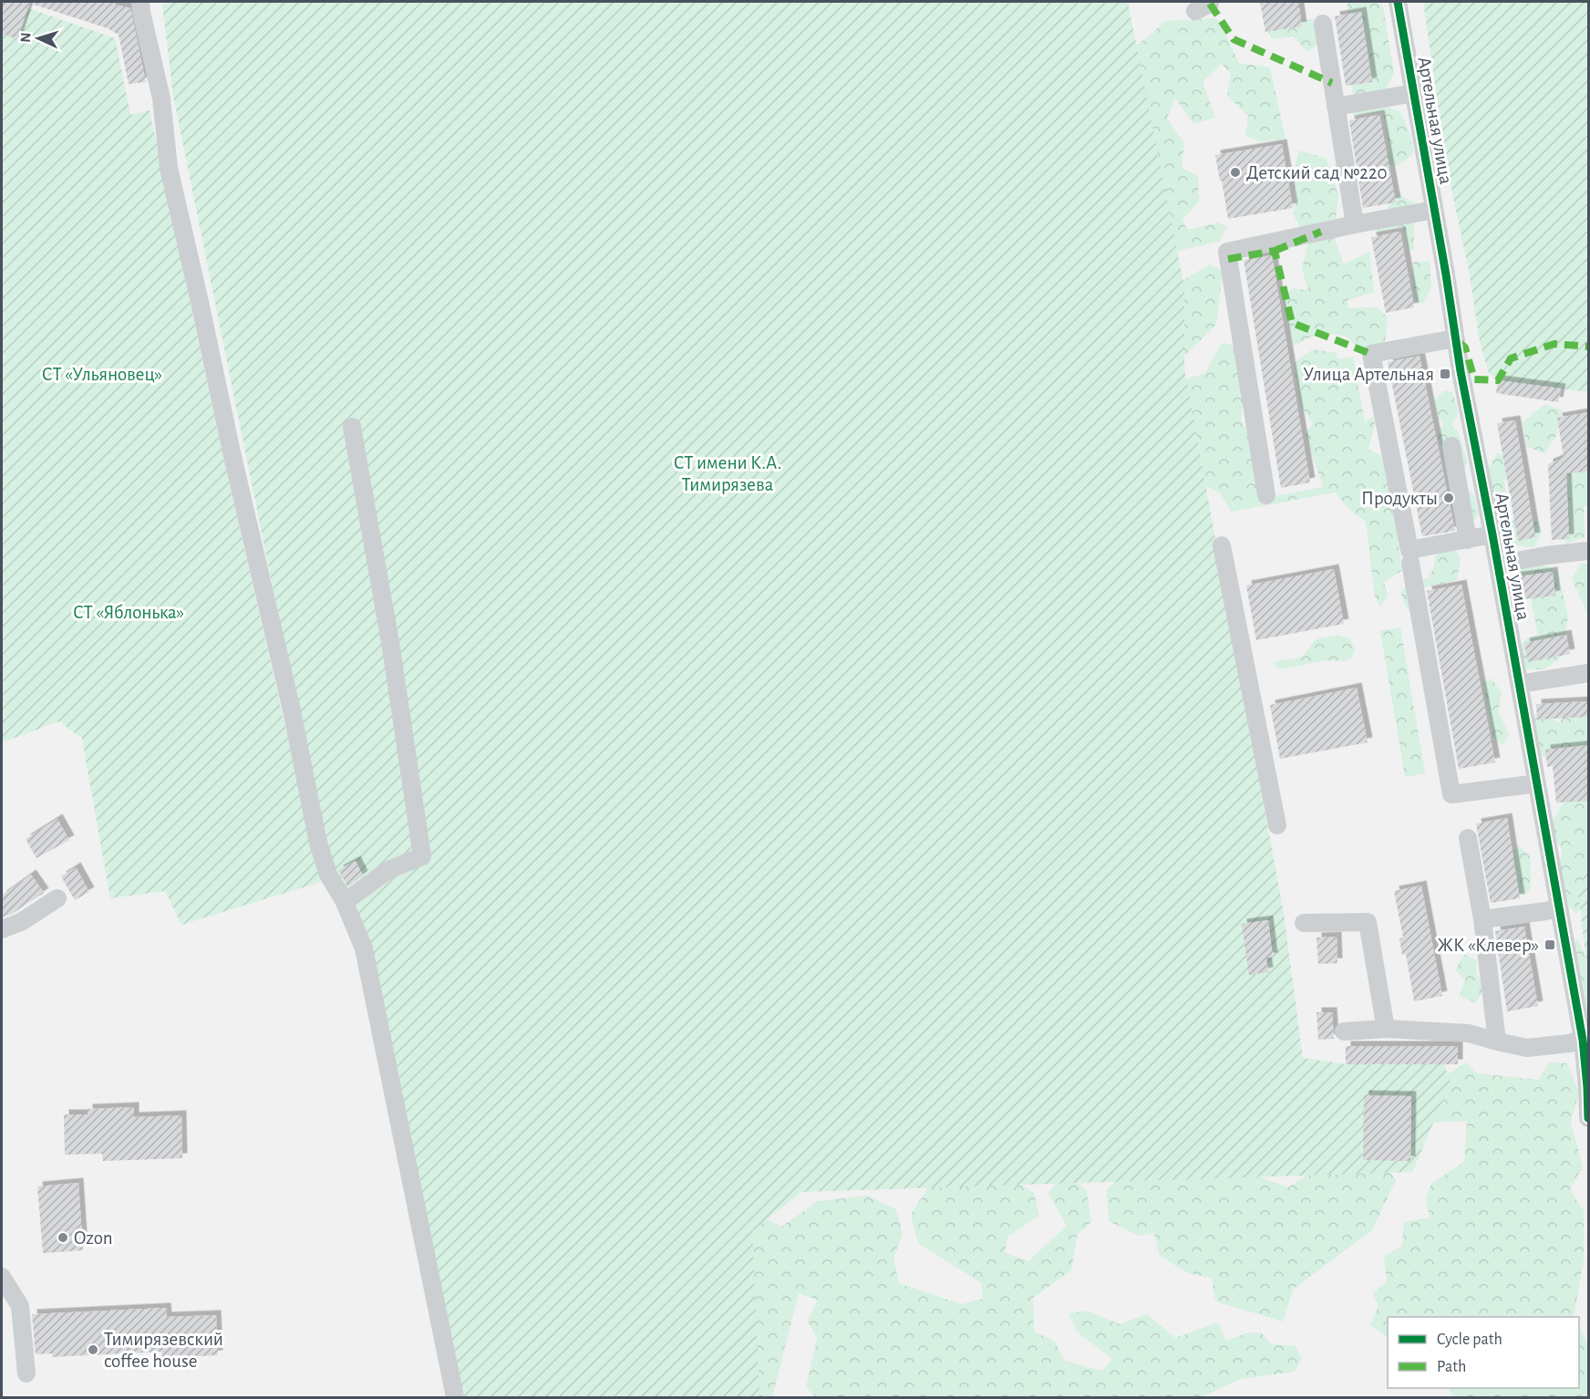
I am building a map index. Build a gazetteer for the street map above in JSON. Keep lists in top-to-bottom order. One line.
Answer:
{"streets":{"street":["Артельная улица"]},"parks":["СТ «Ульяновец»","СТ имени К.А. Тимирязева","СТ «Яблонька»"],"places":{"other":["Детский сад №220","Продукты","Ozon","Тимирязевский coffee house"],"transit":["Улица Артельная","ЖК «Клевер»"]},"legend":["Cycle path","Path"],"north":"left"}
